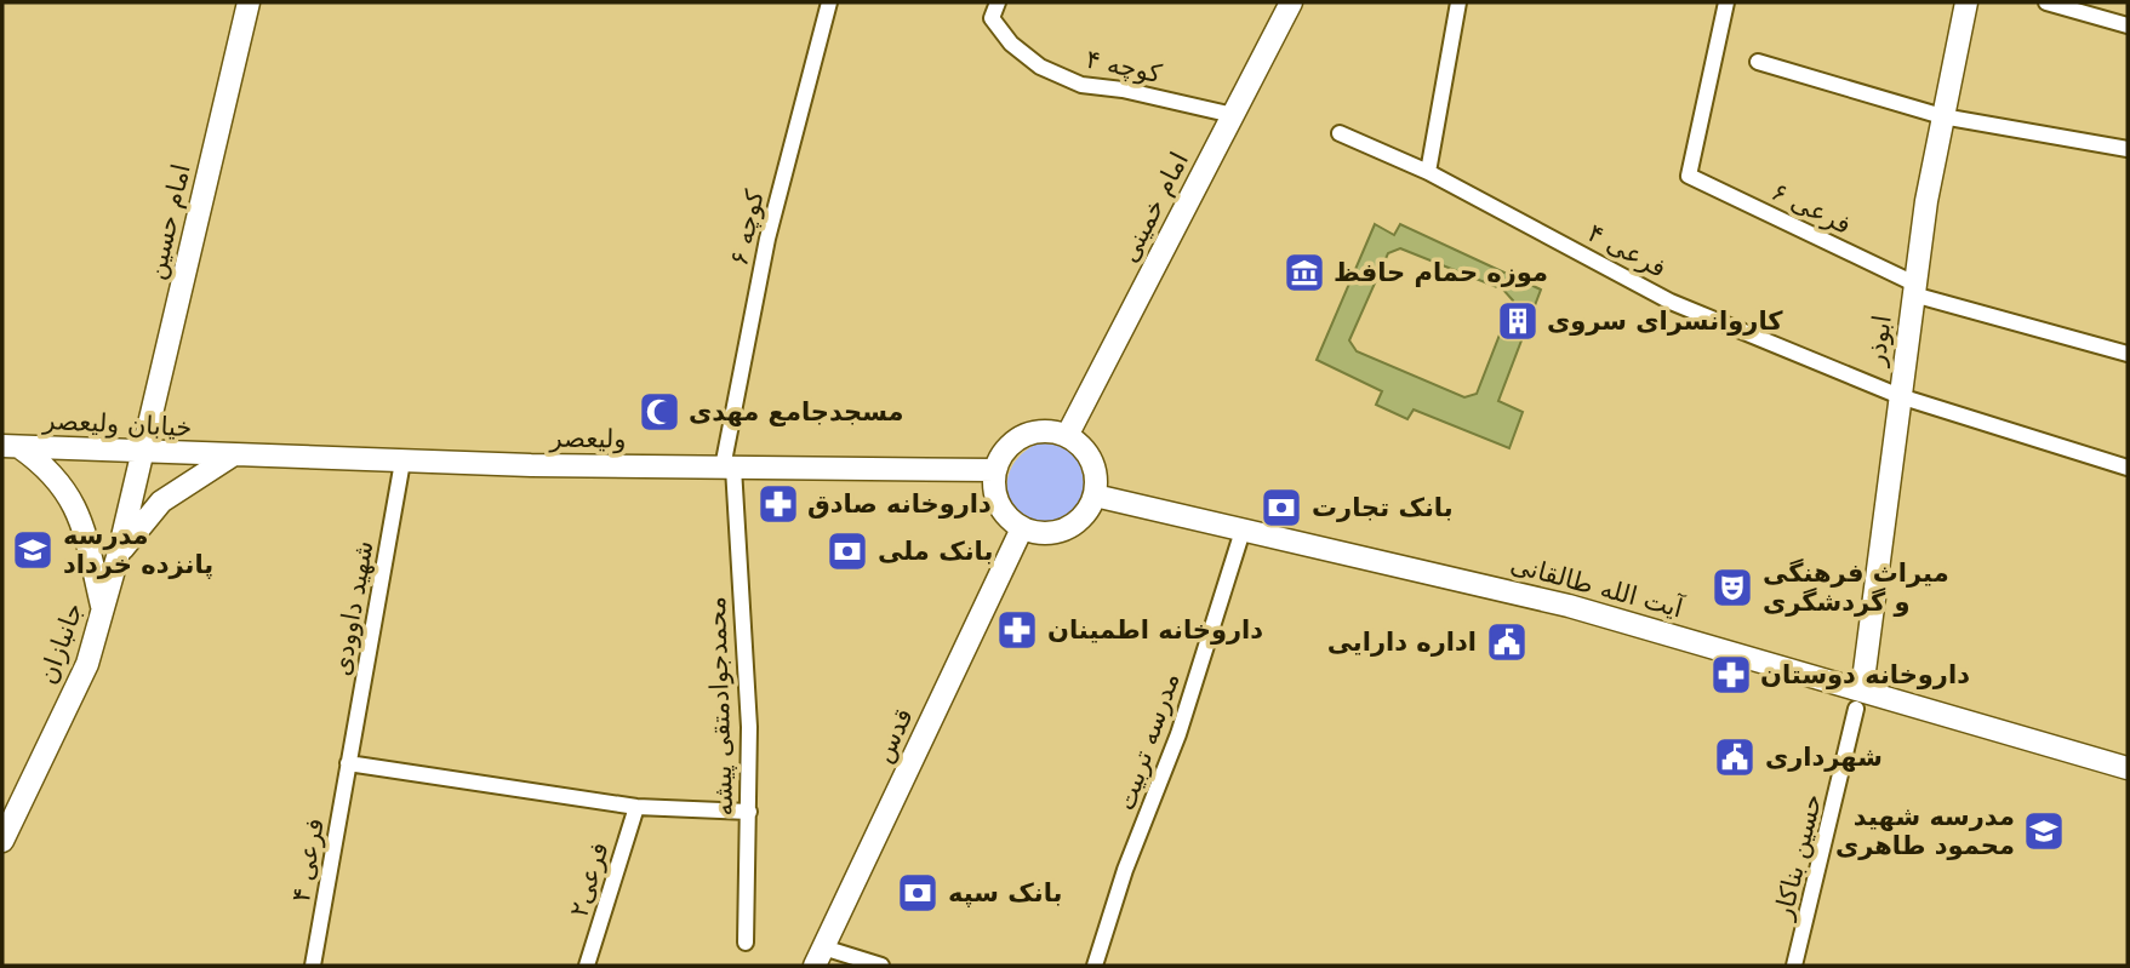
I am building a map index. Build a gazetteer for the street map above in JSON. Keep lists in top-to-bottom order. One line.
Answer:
{"streets":{"main road":["امام خمینی","امام حسین","ابوذر","خیابان ولیعصر","ولیعصر","آیت الله طالقانی","جانبازان","قدس"],"street":["کوچه ۴","فرعی ۶","۶ کوچه","فرعی ۴","شهید داوودی","محمدجوادمتقی پیشه","مدرسه تربیت","حسین بناکار","فرعی۲"]},"crossings":[["کوچه ۴","امام خمینی"],["امام خمینی","ولیعصر"],["امام خمینی","آیت الله طالقانی"],["امام خمینی","قدس"],["فرعی ۶","ابوذر"],["امام حسین","خیابان ولیعصر"],["امام حسین","جانبازان"],["۶ کوچه","ولیعصر"],["۶ کوچه","محمدجوادمتقی پیشه"],["فرعی ۴","ابوذر"],["فرعی ۴","شهید داوودی"],["ابوذر","آیت الله طالقانی"],["ابوذر","حسین بناکار"],["خیابان ولیعصر","ولیعصر"],["خیابان ولیعصر","جانبازان"],["ولیعصر","آیت الله طالقانی"],["ولیعصر","شهید داوودی"],["ولیعصر","محمدجوادمتقی پیشه"],["ولیعصر","قدس"],["آیت الله طالقانی","قدس"],["آیت الله طالقانی","مدرسه تربیت"],["آیت الله طالقانی","حسین بناکار"]],"places":{"museum":["موزه حمام حافظ"],"building":["کاروانسرای سروی"],"mosque":["مسجدجامع مهدی"],"pharmacy":["داروخانه صادق","داروخانه اطمینان","داروخانه دوستان"],"bank":["بانک تجارت","بانک ملی","بانک سپه"],"school or university":["مدرسه پانزده خرداد","مدرسه شهید محمود طاهری"],"theatre":["میراث فرهنگی و گردشگری"],"public building":["اداره دارایی","شهرداری"]}}
